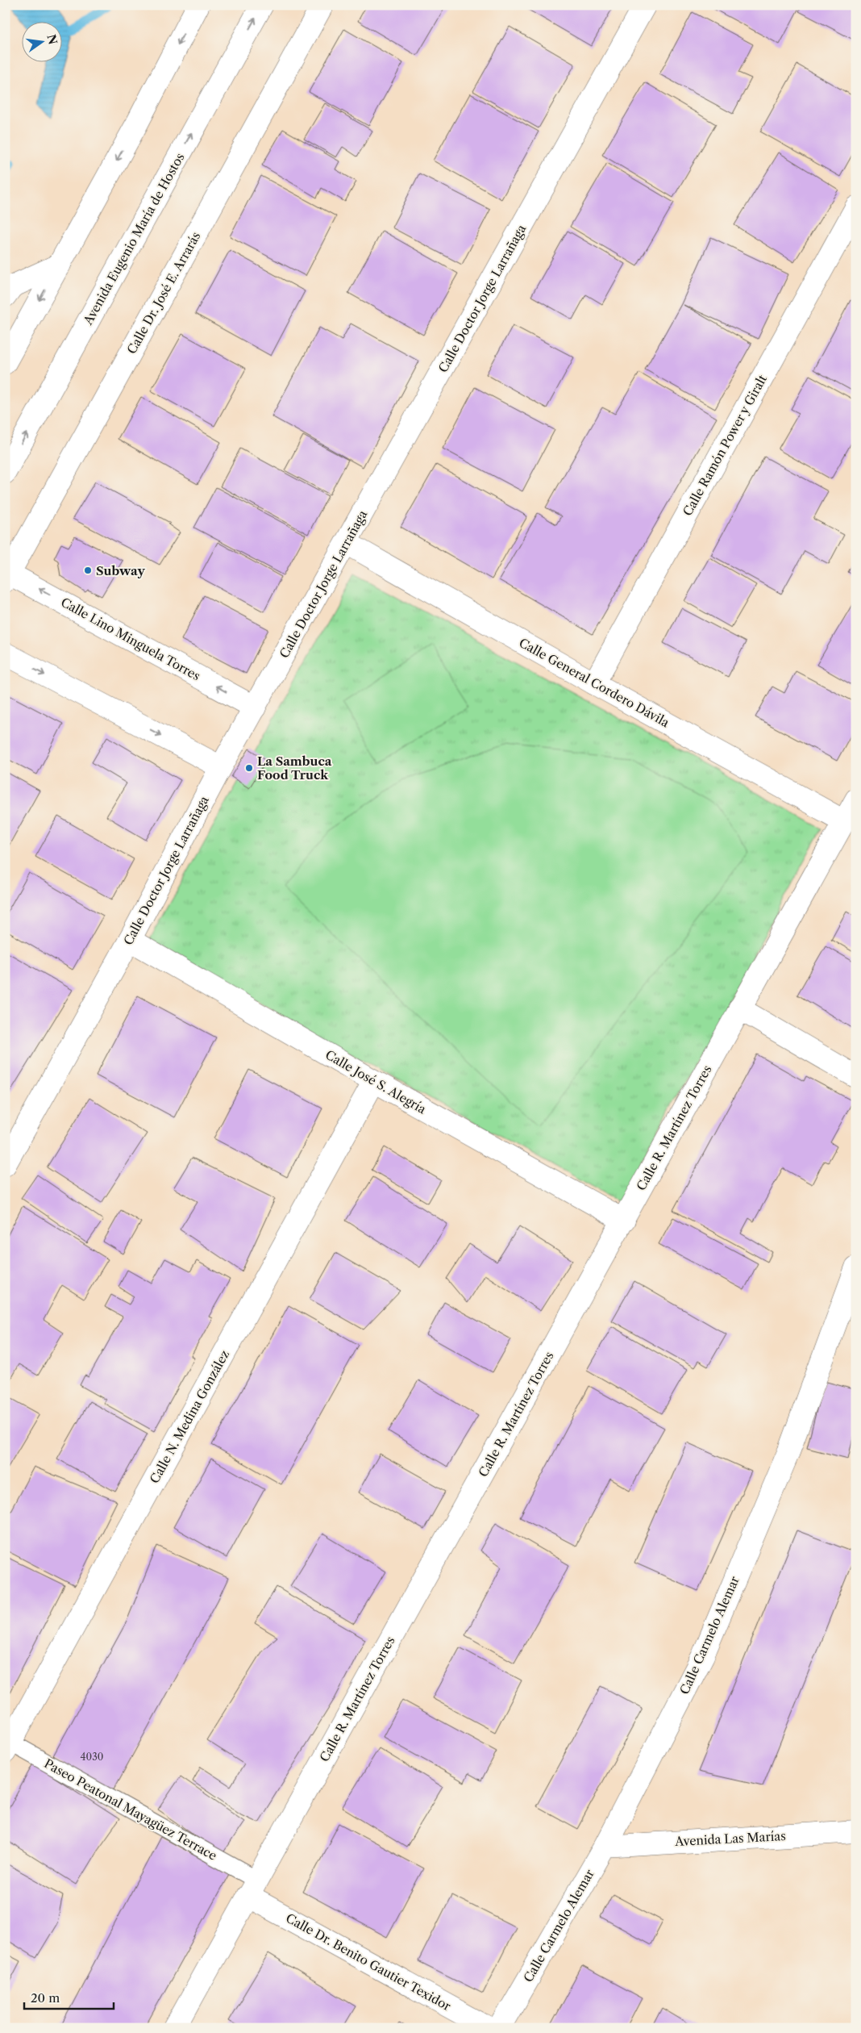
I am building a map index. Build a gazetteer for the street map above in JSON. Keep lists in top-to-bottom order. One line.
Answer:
{"streets":{"main road":["Avenida Eugenio María de Hostos","Calle Dr. José E. Arrarás","Calle Doctor Jorge Larrañaga","Calle Ramón Power y Giralt","Calle Lino Minguela Torres","Calle General Cordero Dávila","Calle José S. Alegría","Calle R. Martínez Torres","Calle N. Medina González","Calle Carmelo Alemar","Avenida Las Marías","Calle Dr. Benito Gautier Texidor"],"lane":["Paseo Peatonal Mayagüez Terrace"]},"crossings":[["Calle Dr. José E. Arrarás","Calle Lino Minguela Torres"],["Calle Doctor Jorge Larrañaga","Calle Lino Minguela Torres"],["Calle Doctor Jorge Larrañaga","Calle General Cordero Dávila"],["Calle Doctor Jorge Larrañaga","Calle José S. Alegría"],["Calle Ramón Power y Giralt","Calle General Cordero Dávila"],["Calle General Cordero Dávila","Calle R. Martínez Torres"],["Calle José S. Alegría","Calle R. Martínez Torres"],["Calle José S. Alegría","Calle N. Medina González"],["Calle R. Martínez Torres","Paseo Peatonal Mayagüez Terrace"],["Calle R. Martínez Torres","Calle Dr. Benito Gautier Texidor"],["Calle N. Medina González","Paseo Peatonal Mayagüez Terrace"],["Calle Carmelo Alemar","Avenida Las Marías"],["Paseo Peatonal Mayagüez Terrace","Calle Dr. Benito Gautier Texidor"]],"places":["Subway","La Sambuca Food Truck"],"house_numbers":["4030"],"scale_bar":"20 m","north":"right"}
